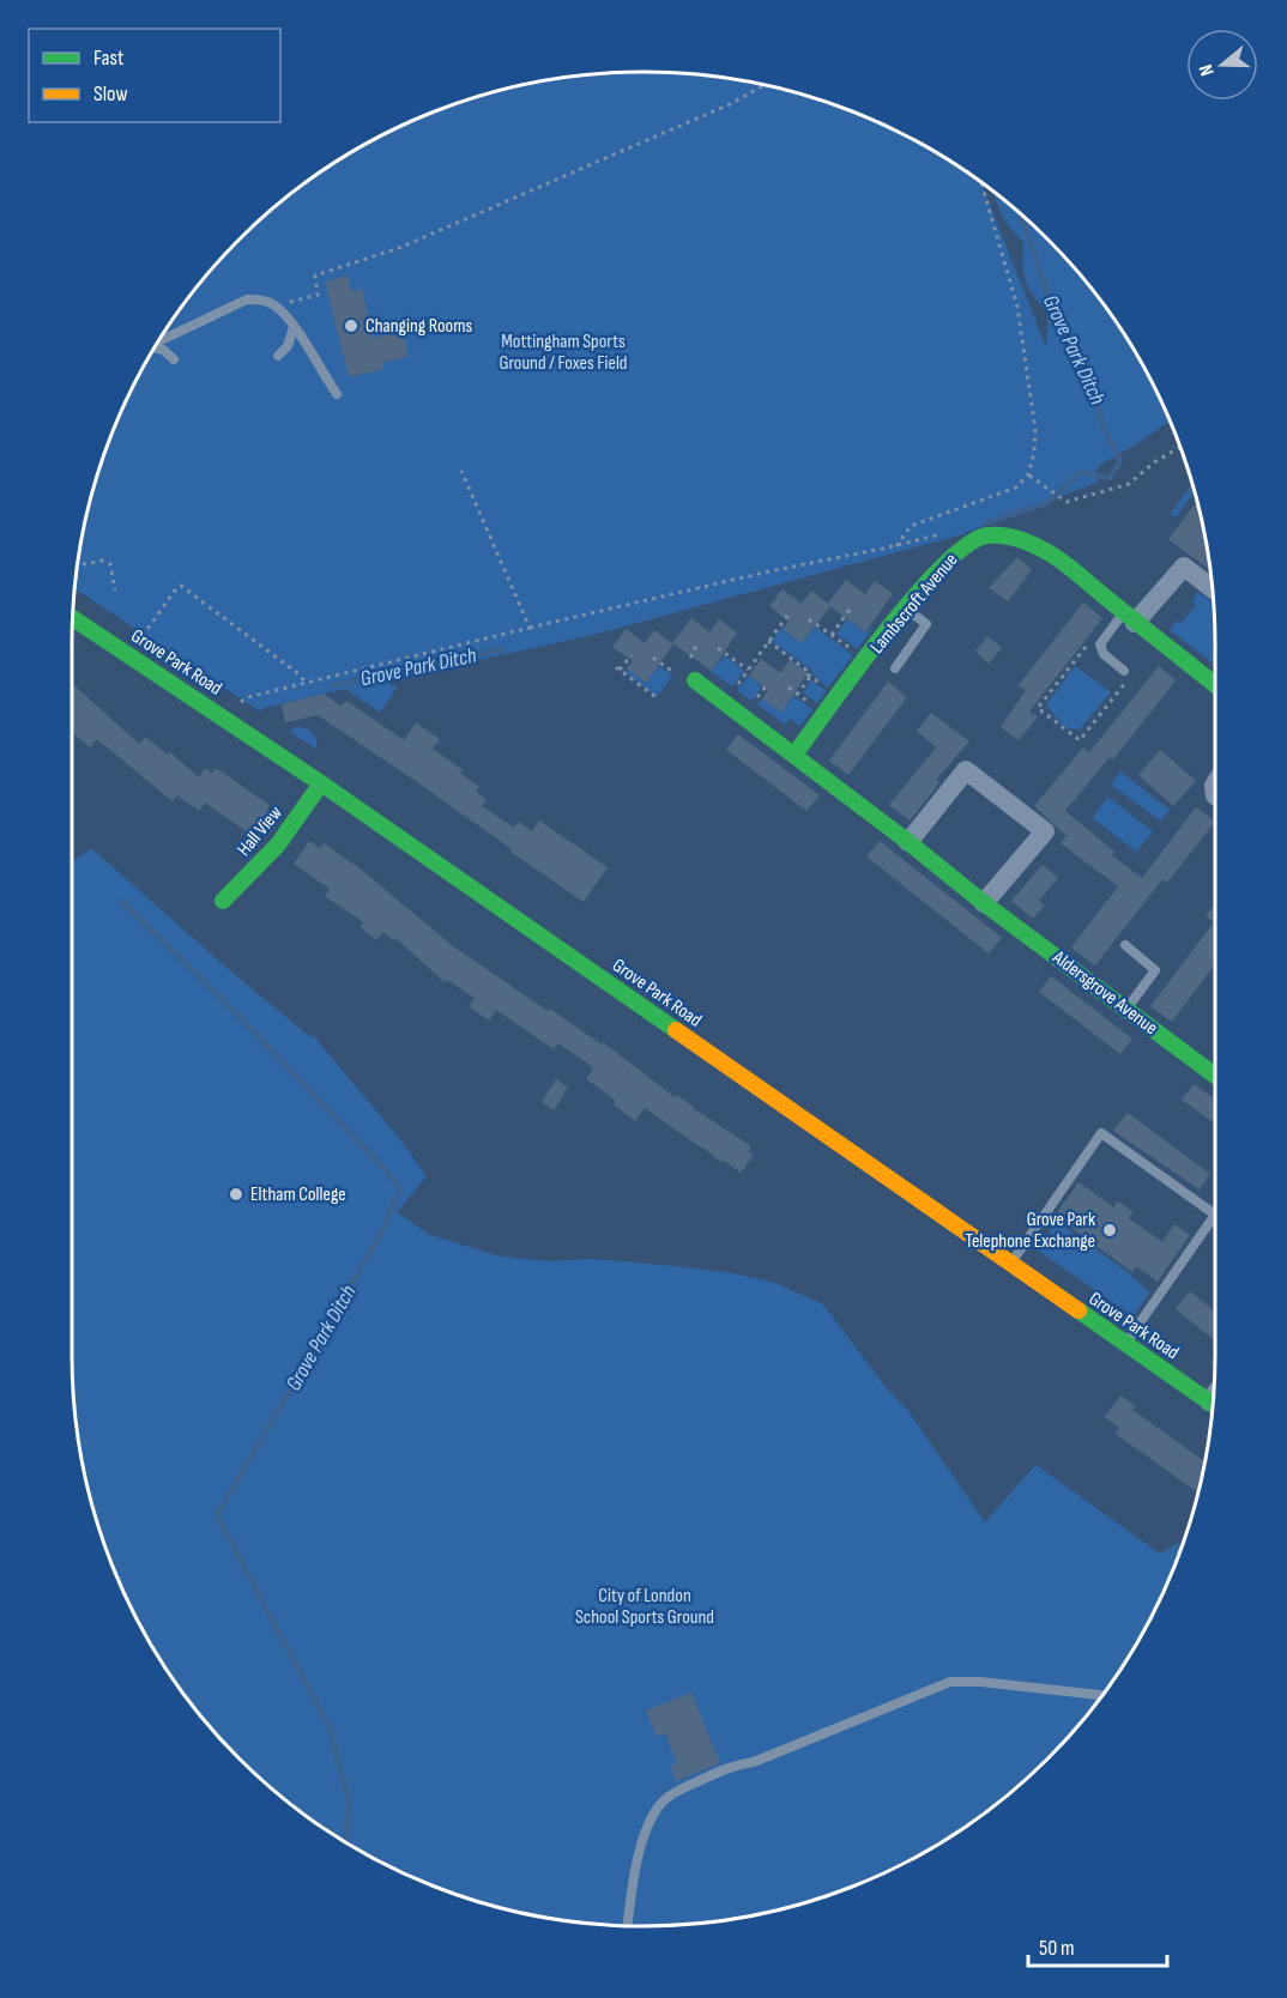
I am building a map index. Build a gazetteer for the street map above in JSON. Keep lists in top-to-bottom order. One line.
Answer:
{"streets":{"street":["Lambscroft Avenue","Grove Park Road","Hall View","Aldersgrove Avenue"]},"crossings":[["Lambscroft Avenue","Aldersgrove Avenue"],["Grove Park Road","Hall View"]],"water":["Grove Park Ditch"],"parks":["Mottingham Sports Ground / Foxes Field","City of London School Sports Ground"],"places":["Changing Rooms","Eltham College","Grove Park Telephone Exchange"],"legend":["Fast","Slow"],"scale_bar":"50 m","north":"left"}
